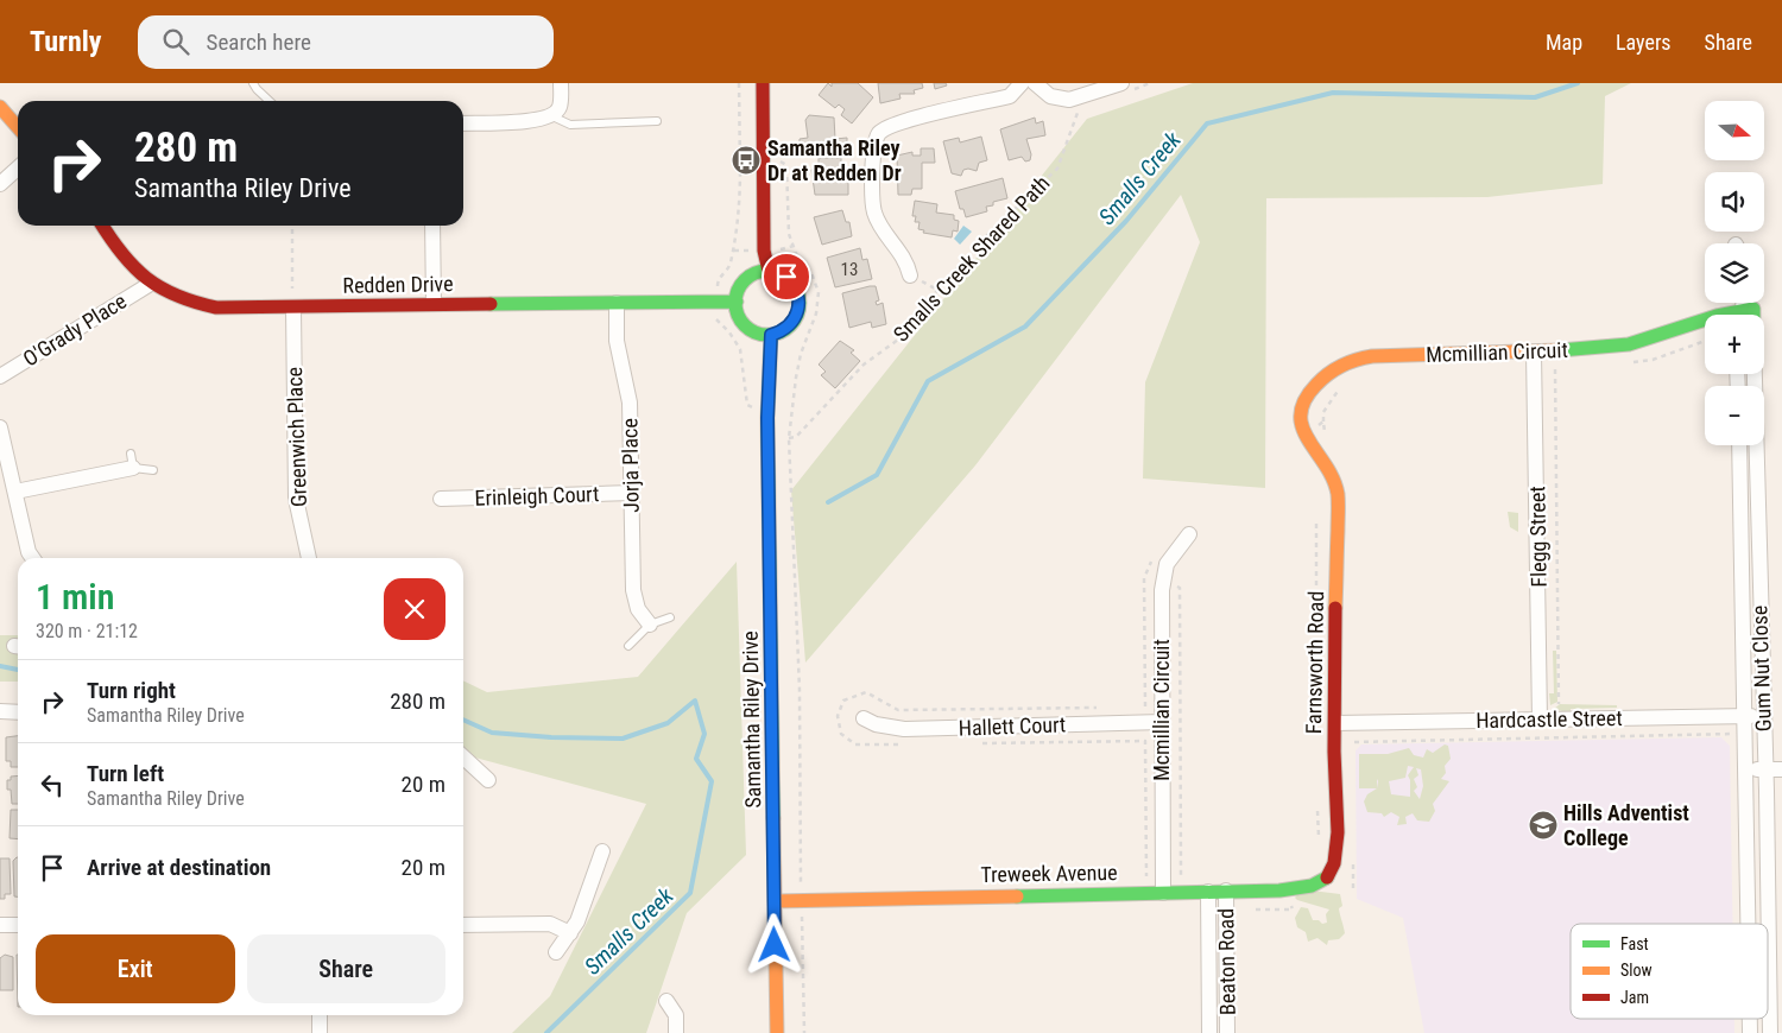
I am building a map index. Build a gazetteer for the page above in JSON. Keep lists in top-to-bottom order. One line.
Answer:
{"streets":{"street":["Redden Drive","O'Grady Place","Mcmillian Circuit","Greenwich Place","Jorja Place","Erinleigh Court","Flegg Street","Farnsworth Road","Gum Nut Close","Samantha Riley Drive","Hardcastle Street","Hallett Court","Treweek Avenue","Beaton Road"],"path":["Smalls Creek Shared Path"]},"crossings":[["Redden Drive","O'Grady Place"],["Redden Drive","Greenwich Place"],["Redden Drive","Jorja Place"],["Redden Drive","Samantha Riley Drive"],["Mcmillian Circuit","Flegg Street"],["Mcmillian Circuit","Farnsworth Road"],["Mcmillian Circuit","Hallett Court"],["Mcmillian Circuit","Treweek Avenue"],["Jorja Place","Erinleigh Court"],["Flegg Street","Hardcastle Street"],["Farnsworth Road","Hardcastle Street"],["Farnsworth Road","Treweek Avenue"],["Gum Nut Close","Hardcastle Street"],["Samantha Riley Drive","Treweek Avenue"],["Treweek Avenue","Beaton Road"]],"water":["Smalls Creek"],"places":{"bus stop":["Samantha Riley Dr at Redden Dr"],"school or university":["Hills Adventist College"]},"house_numbers":["13"],"legend":["Fast","Slow","Jam"],"north":"right","page":{"header":"Turnly","search":"Search here","nav":["Map","Layers","Share"],"map_buttons":["+","−"],"turn":["280 m","Samantha Riley Drive"],"heading":["1 min","320 m · 21:12"],"list":[{"name":"Turn right","note":"Samantha Riley Drive","value":"280 m"},{"name":"Turn left","note":"Samantha Riley Drive","value":"20 m"},{"name":"Arrive at destination","value":"20 m"}],"buttons":["Exit","Share"]}}
